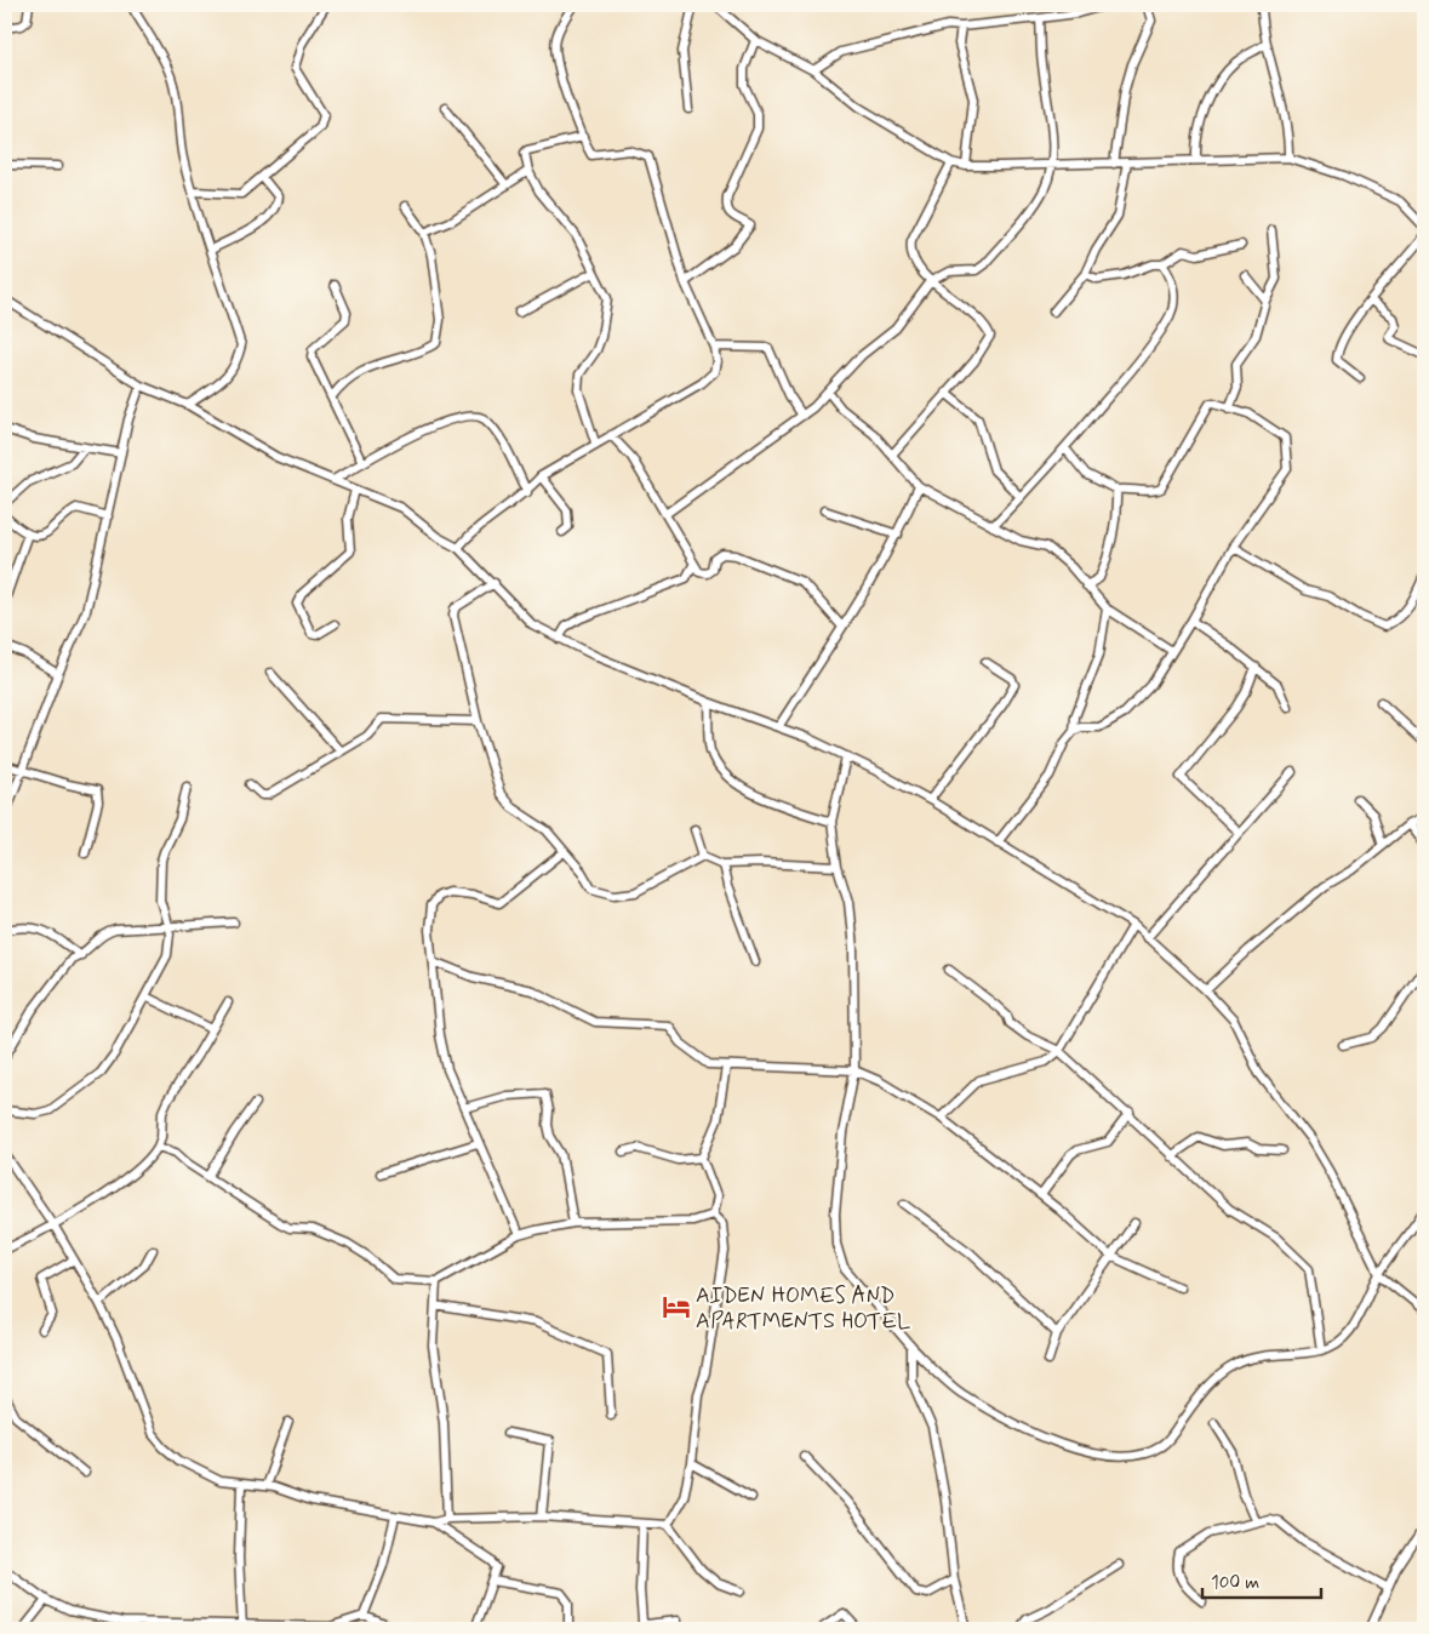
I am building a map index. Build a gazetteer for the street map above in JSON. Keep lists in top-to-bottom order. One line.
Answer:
{"places":{"hotel":["AIDEN HOMES AND APARTMENTS HOTEL"]},"scale_bar":"100 m"}
